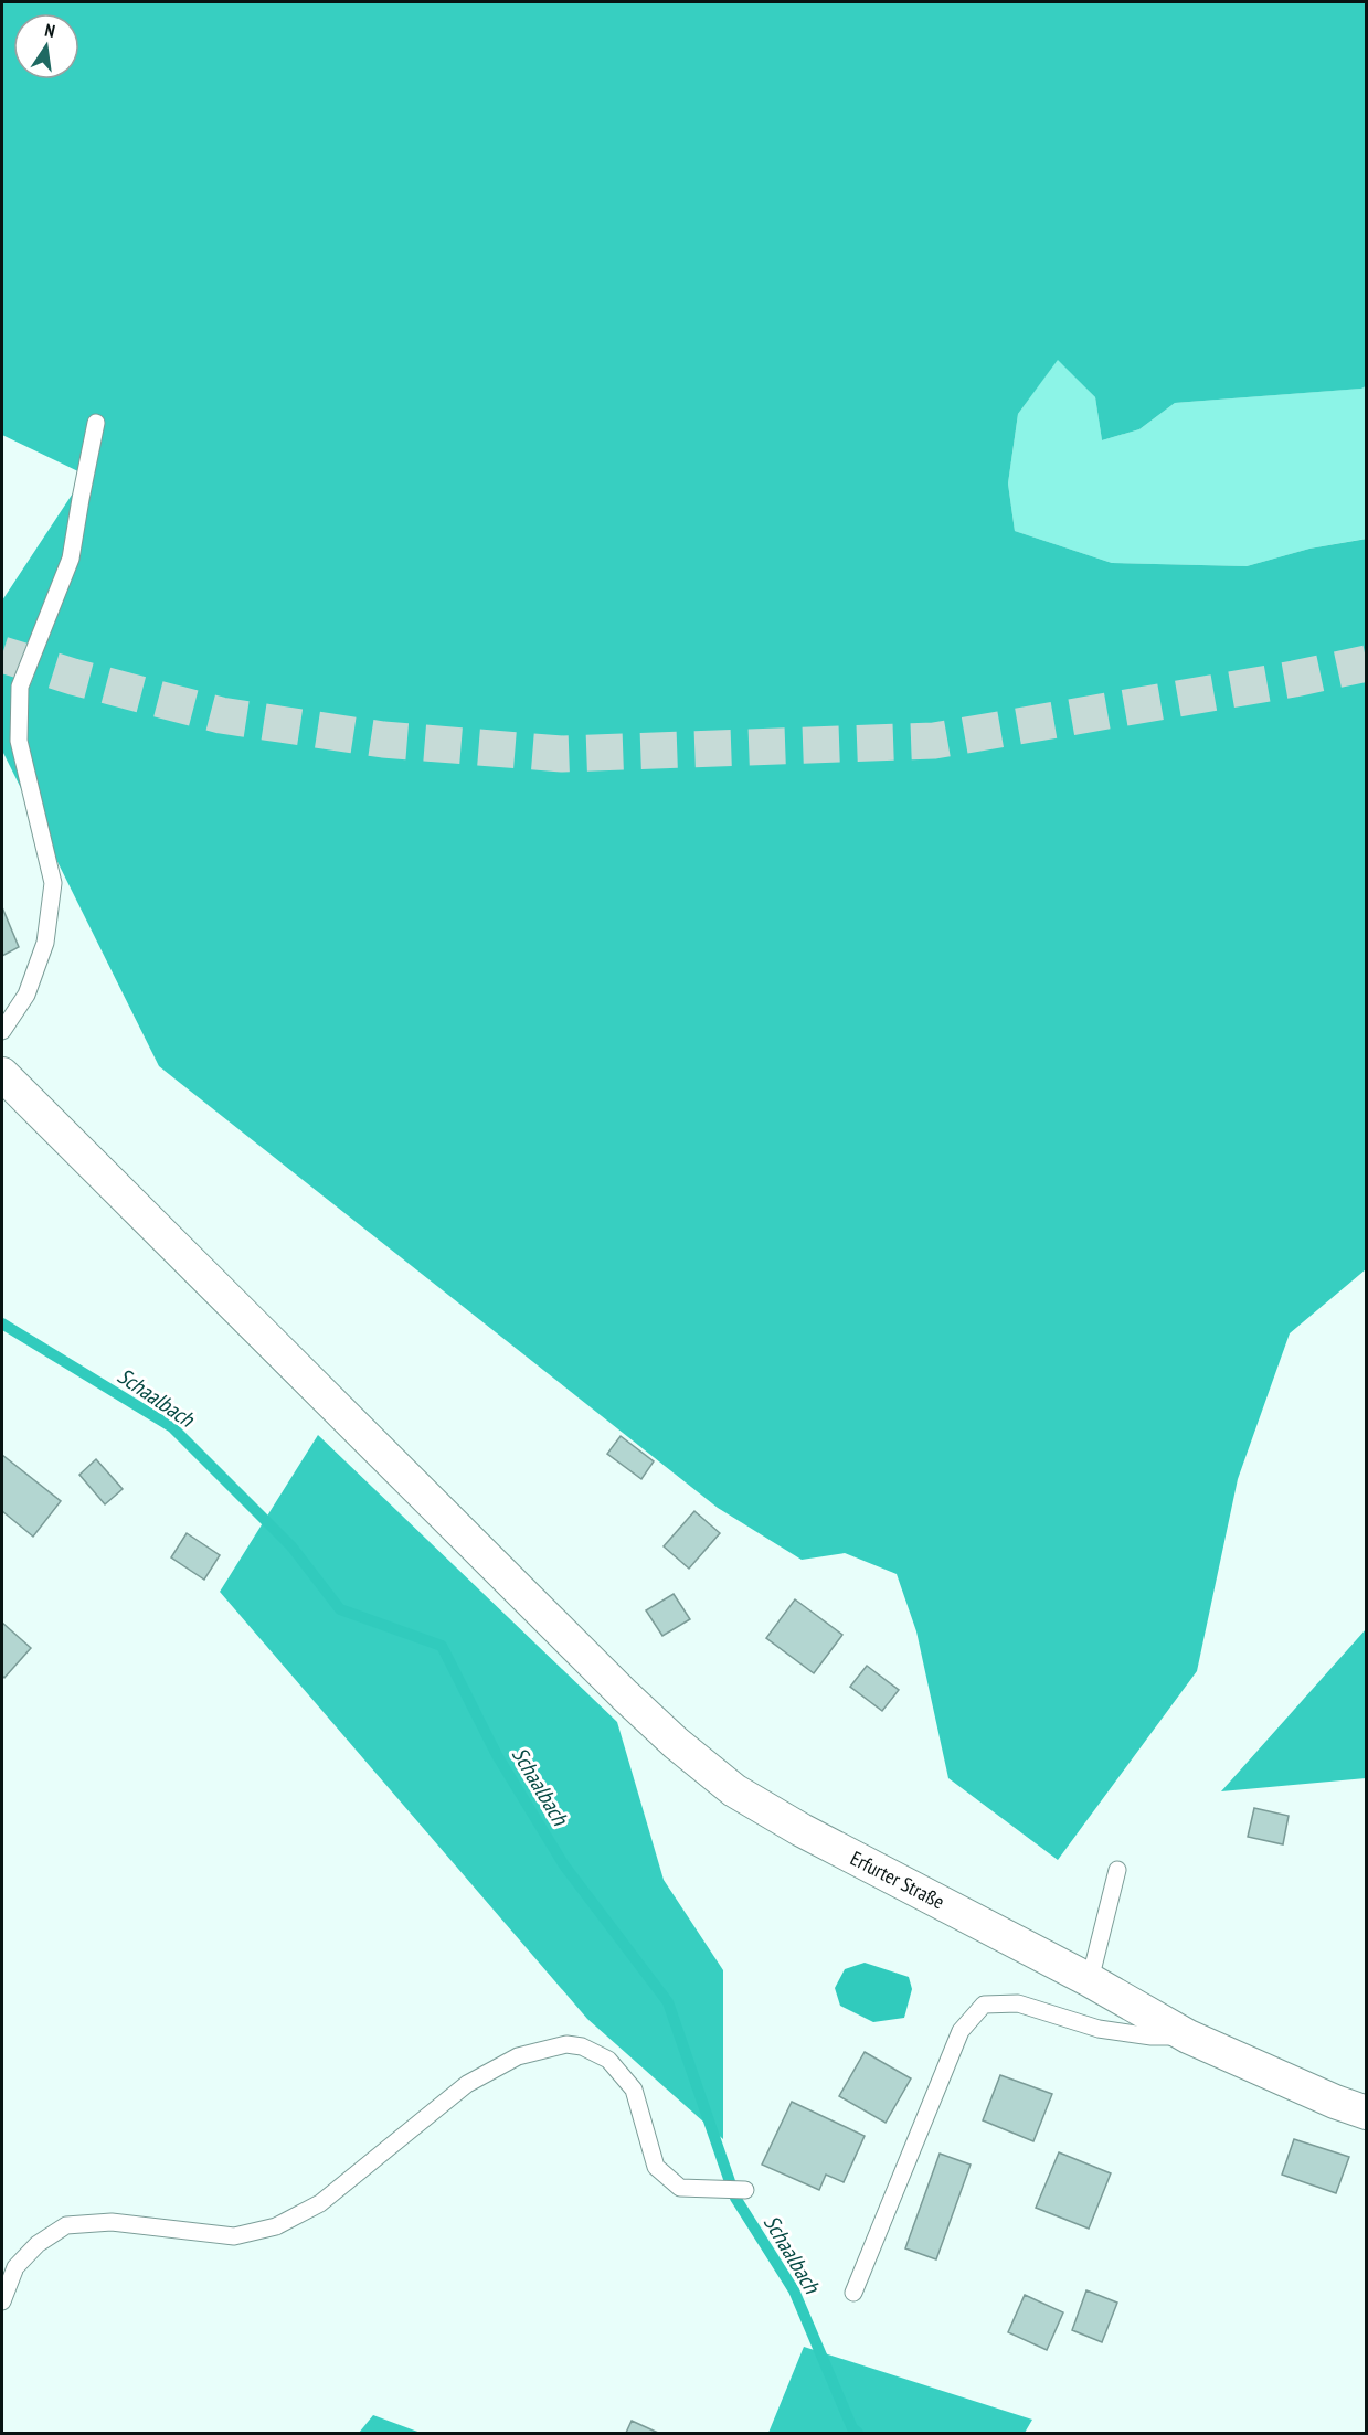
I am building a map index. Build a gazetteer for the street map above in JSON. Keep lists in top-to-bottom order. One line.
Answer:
{"streets":{"street":["Erfurter Straße"]},"water":["Schaalbach"],"north":"top"}
